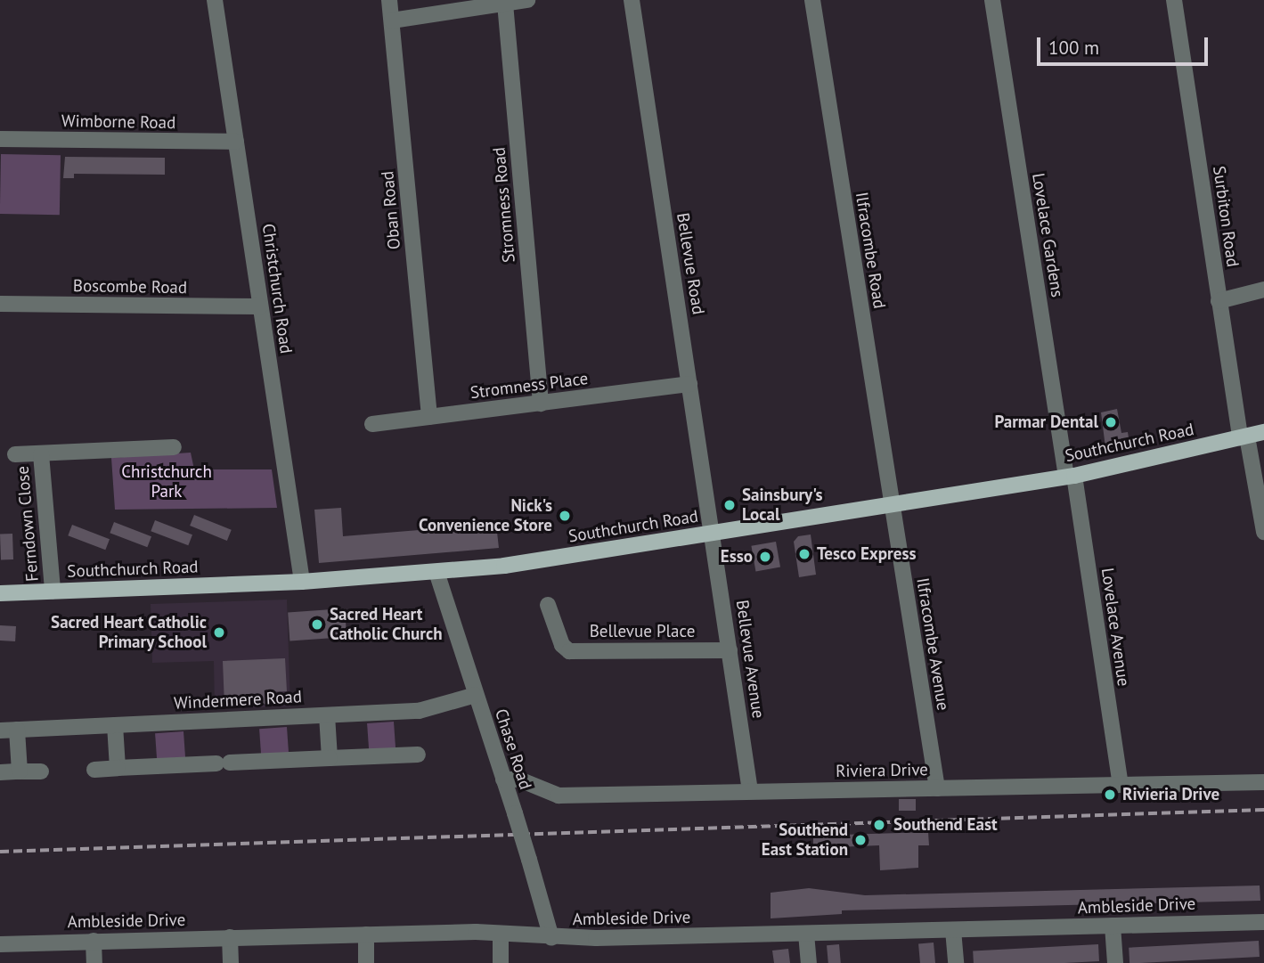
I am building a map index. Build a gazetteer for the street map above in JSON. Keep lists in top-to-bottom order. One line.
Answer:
{"streets":{"main road":["Southchurch Road"],"street":["Wimborne Road","Stromness Road","Oban Road","Surbiton Road","Lovelace Gardens","Ilfracombe Road","Bellevue Road","Boscombe Road","Christchurch Road","Stromness Place","Ferndown Close","Lovelace Avenue","Bellevue Place","Ilfracombe Avenue","Bellevue Avenue","Windermere Road","Chase Road","Riviera Drive","Ambleside Drive"]},"crossings":[["Wimborne Road","Christchurch Road"],["Stromness Road","Stromness Place"],["Oban Road","Stromness Place"],["Surbiton Road","Southchurch Road"],["Lovelace Gardens","Southchurch Road"],["Lovelace Gardens","Lovelace Avenue"],["Ilfracombe Road","Southchurch Road"],["Ilfracombe Road","Ilfracombe Avenue"],["Bellevue Road","Stromness Place"],["Bellevue Road","Southchurch Road"],["Bellevue Road","Bellevue Avenue"],["Boscombe Road","Christchurch Road"],["Christchurch Road","Southchurch Road"],["Southchurch Road","Ferndown Close"],["Southchurch Road","Lovelace Avenue"],["Southchurch Road","Ilfracombe Avenue"],["Southchurch Road","Bellevue Avenue"],["Southchurch Road","Chase Road"],["Lovelace Avenue","Riviera Drive"],["Bellevue Place","Bellevue Avenue"],["Ilfracombe Avenue","Riviera Drive"],["Bellevue Avenue","Riviera Drive"],["Windermere Road","Chase Road"],["Chase Road","Riviera Drive"],["Chase Road","Ambleside Drive"]],"parks":["Christchurch Park"],"places":["Parmar Dental","Sainsbury's Local","Nick's Convenience Store","Tesco Express","Esso","Sacred Heart Catholic Church","Sacred Heart Catholic Primary School","Rivieria Drive","Southend East","Southend East Station"],"scale_bar":"100 m"}
